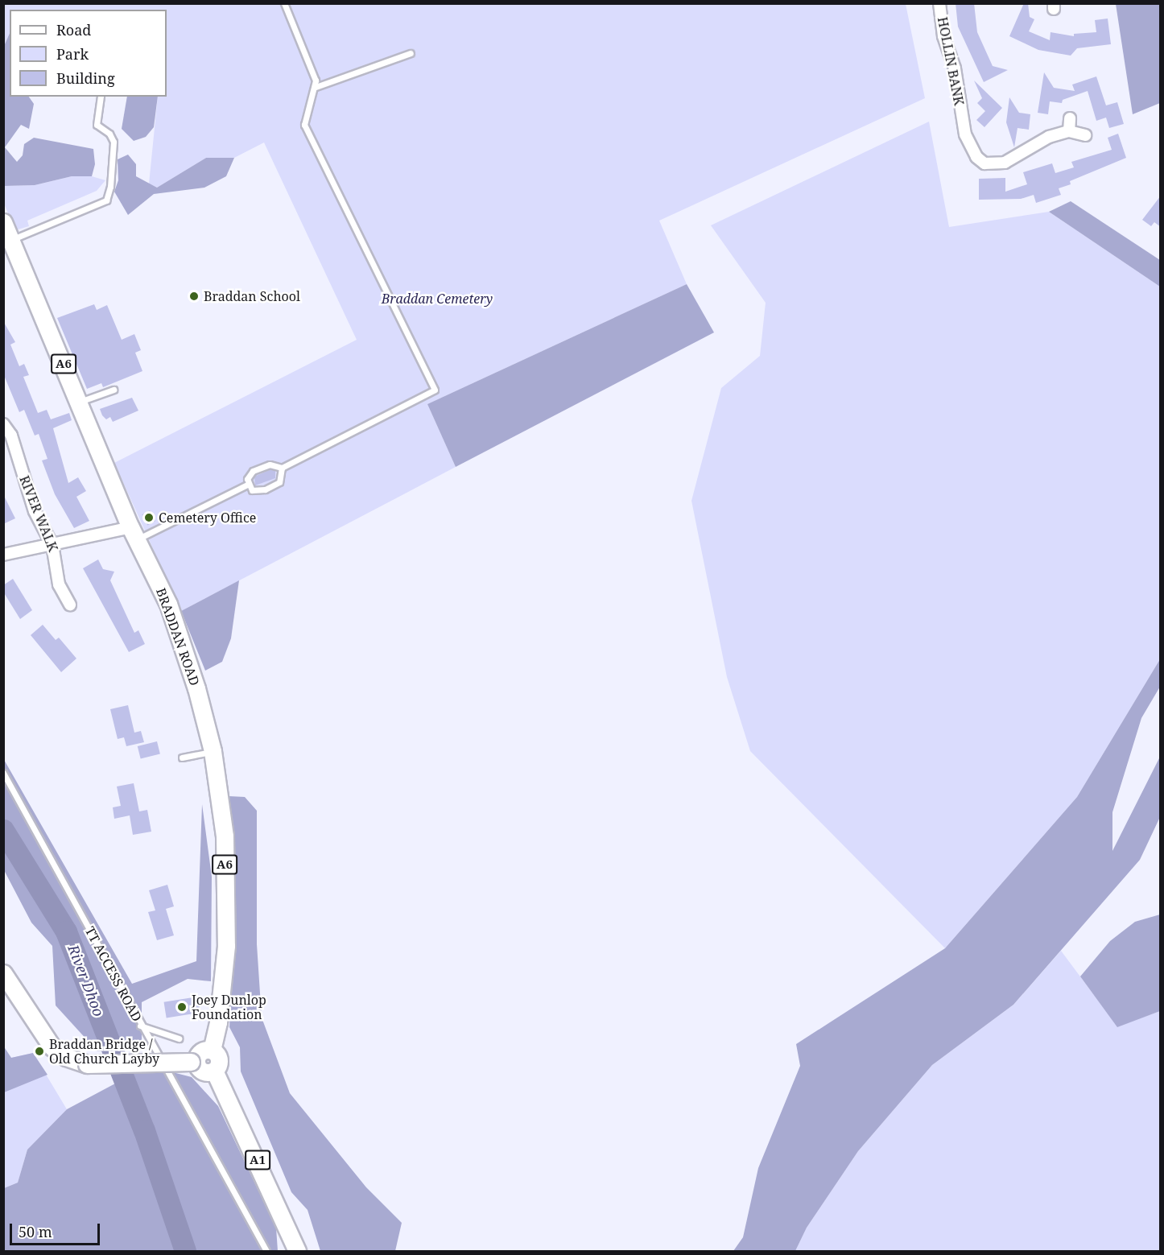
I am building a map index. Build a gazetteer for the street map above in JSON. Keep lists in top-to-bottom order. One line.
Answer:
{"streets":{"highway":["A6","BRADDAN ROAD","A1"],"street":["HOLLIN BANK","RIVER WALK"],"lane":["TT ACCESS ROAD"]},"crossings":[["BRADDAN ROAD","A1"]],"water":["River Dhoo"],"parks":["Braddan Cemetery"],"places":["Braddan School","Cemetery Office","Joey Dunlop Foundation","Braddan Bridge / Old Church Layby"],"legend":["Road","Park","Building"],"scale_bar":"50 m"}
